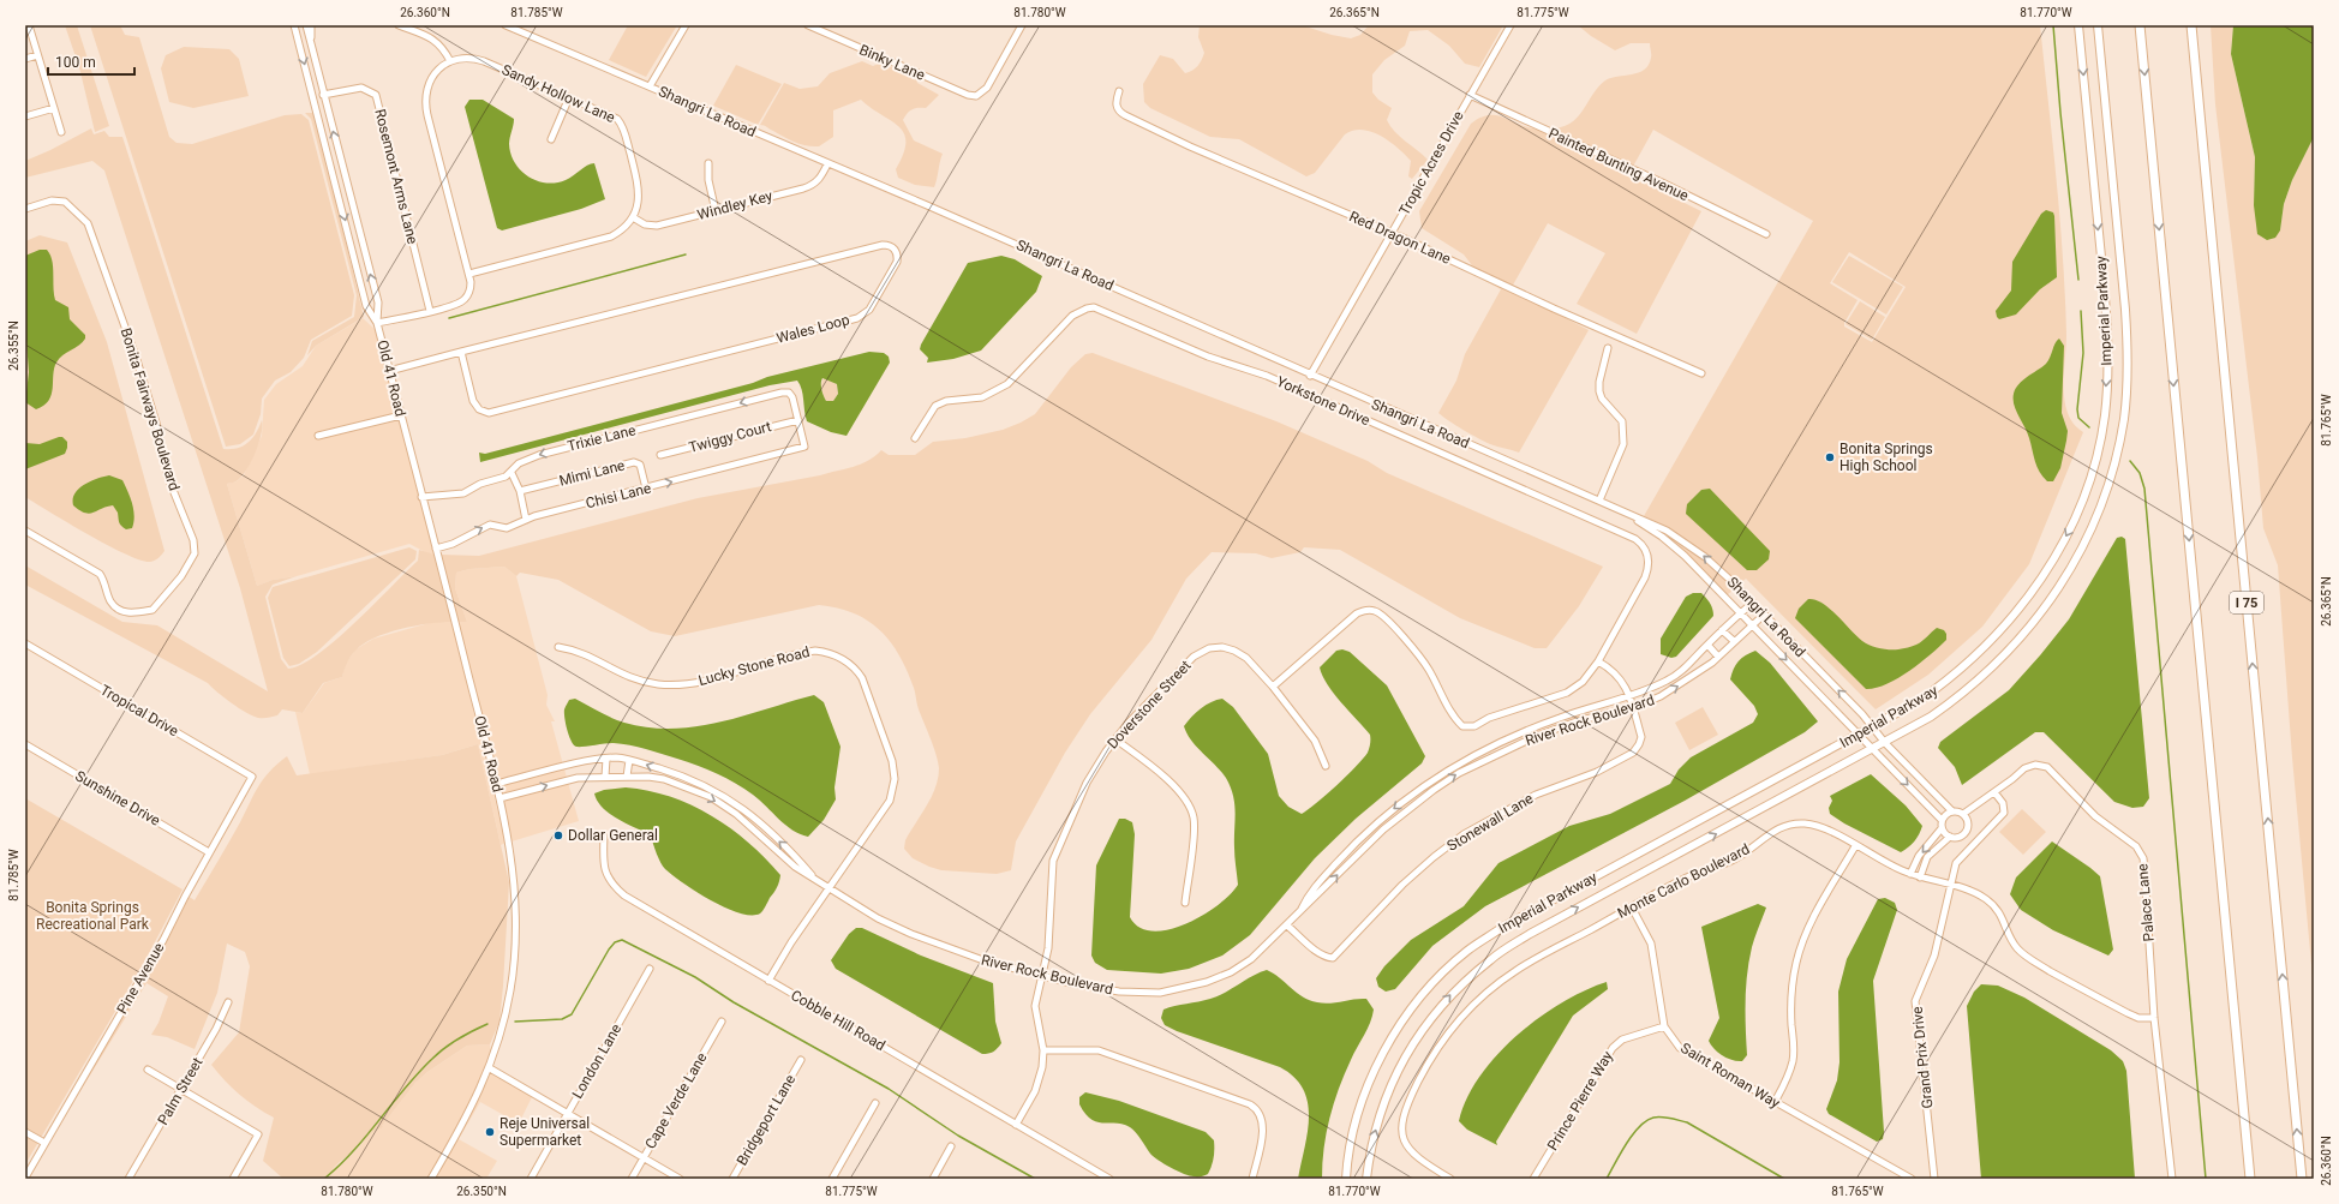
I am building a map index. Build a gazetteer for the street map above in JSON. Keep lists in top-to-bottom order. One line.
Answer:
{"streets":{"highway":["I 75"],"main road":["Imperial Parkway"],"street":["Binky Lane","Sandy Hollow Lane","Shangri La Road","Tropic Acres Drive","Painted Bunting Avenue","Rosemont Arms Lane","Windley Key","Red Dragon Lane","Wales Loop","Old 41 Road","Yorkstone Drive","Bonita Fairways Boulevard","Twiggy Court","Trixie Lane","Mimi Lane","Chisi Lane","Lucky Stone Road","Doverstone Street","Tropical Drive","River Rock Boulevard","Sunshine Drive","Stonewall Lane","Monte Carlo Boulevard","Palace Lane","Pine Avenue","Cobble Hill Road","Grand Prix Drive","London Lane","Saint Roman Way","Palm Street","Cape Verde Lane","Prince Pierre Way","Bridgeport Lane"]},"crossings":[["Sandy Hollow Lane","Windley Key"],["Shangri La Road","Tropic Acres Drive"],["Shangri La Road","Windley Key"],["Shangri La Road","Imperial Parkway"],["Shangri La Road","River Rock Boulevard"],["Shangri La Road","Palace Lane"],["Tropic Acres Drive","Painted Bunting Avenue"],["Tropic Acres Drive","Red Dragon Lane"],["Rosemont Arms Lane","Old 41 Road"],["Wales Loop","Old 41 Road"],["Old 41 Road","Trixie Lane"],["Old 41 Road","Chisi Lane"],["Old 41 Road","River Rock Boulevard"],["Yorkstone Drive","Doverstone Street"],["Twiggy Court","Trixie Lane"],["Twiggy Court","Chisi Lane"],["Trixie Lane","Chisi Lane"],["Mimi Lane","Chisi Lane"],["Lucky Stone Road","River Rock Boulevard"],["Lucky Stone Road","Cobble Hill Road"],["Doverstone Street","River Rock Boulevard"],["Doverstone Street","Cobble Hill Road"],["Tropical Drive","Pine Avenue"],["River Rock Boulevard","Stonewall Lane"],["Sunshine Drive","Pine Avenue"],["Monte Carlo Boulevard","Palace Lane"],["Monte Carlo Boulevard","Grand Prix Drive"],["Monte Carlo Boulevard","Saint Roman Way"],["Palace Lane","Grand Prix Drive"],["Saint Roman Way","Prince Pierre Way"]],"one_way":["Trixie Lane","Chisi Lane"],"parks":["Bonita Springs Recreational Park"],"places":["Bonita Springs High School","Dollar General","Reje Universal Supermarket"],"scale_bar":"100 m","coordinates":["26.360°N","81.785°W","81.780°W","26.365°N","81.775°W","81.770°W","26.355°N","81.765°W","26.350°N"]}
